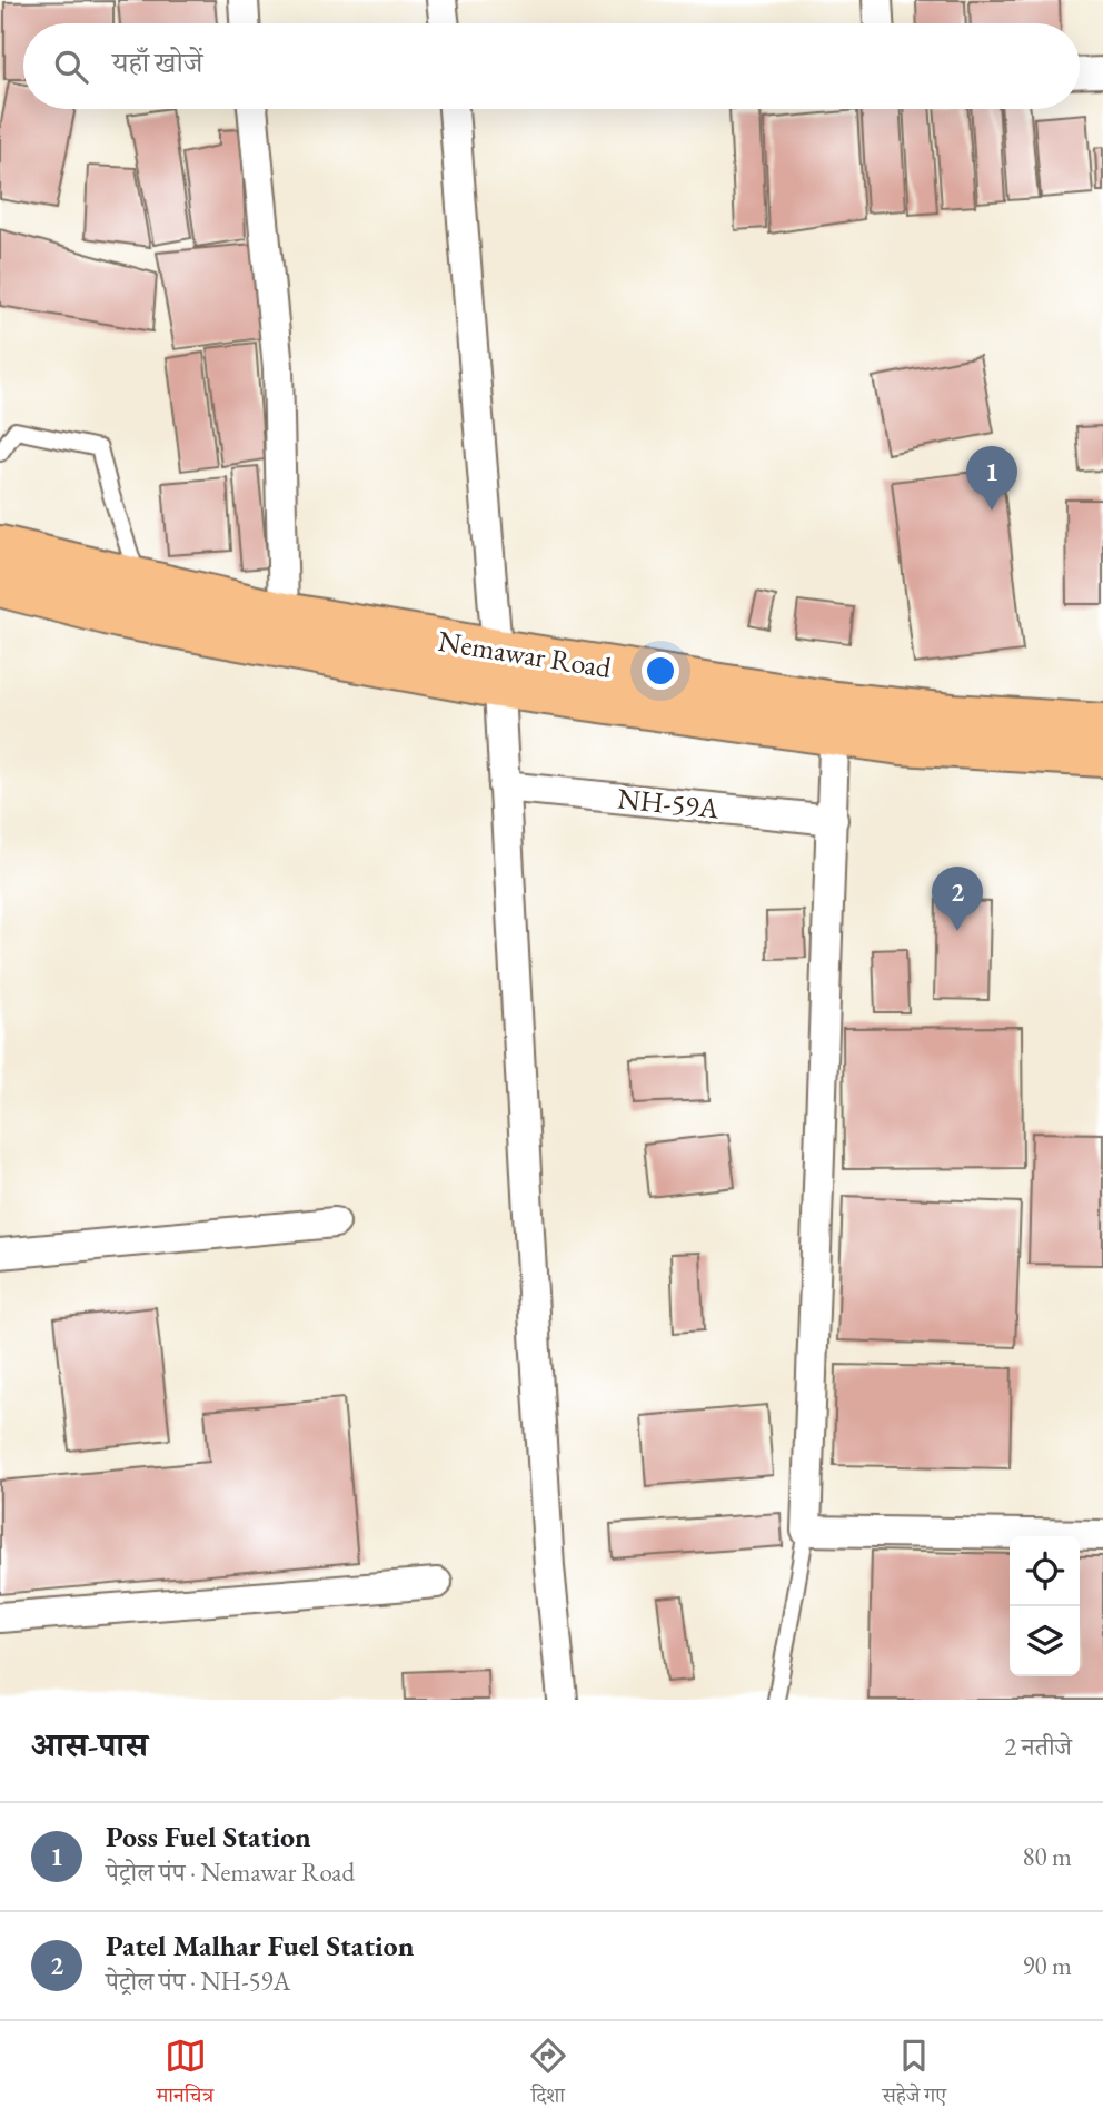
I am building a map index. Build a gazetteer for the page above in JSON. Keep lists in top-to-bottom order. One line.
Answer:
{"streets":{"highway":["Nemawar Road"],"street":["NH-59A"]},"page":{"search":"यहाँ खोजें","pins":["1","2"],"heading":["आस-पास","2 नतीजे"],"list":[{"mark":"1","name":"Poss Fuel Station","note":"पेट्रोल पंप · Nemawar Road","value":"80 m"},{"mark":"2","name":"Patel Malhar Fuel Station","note":"पेट्रोल पंप · NH-59A","value":"90 m"}],"nav":["मानचित्र","दिशा","सहेजे गए"]}}
